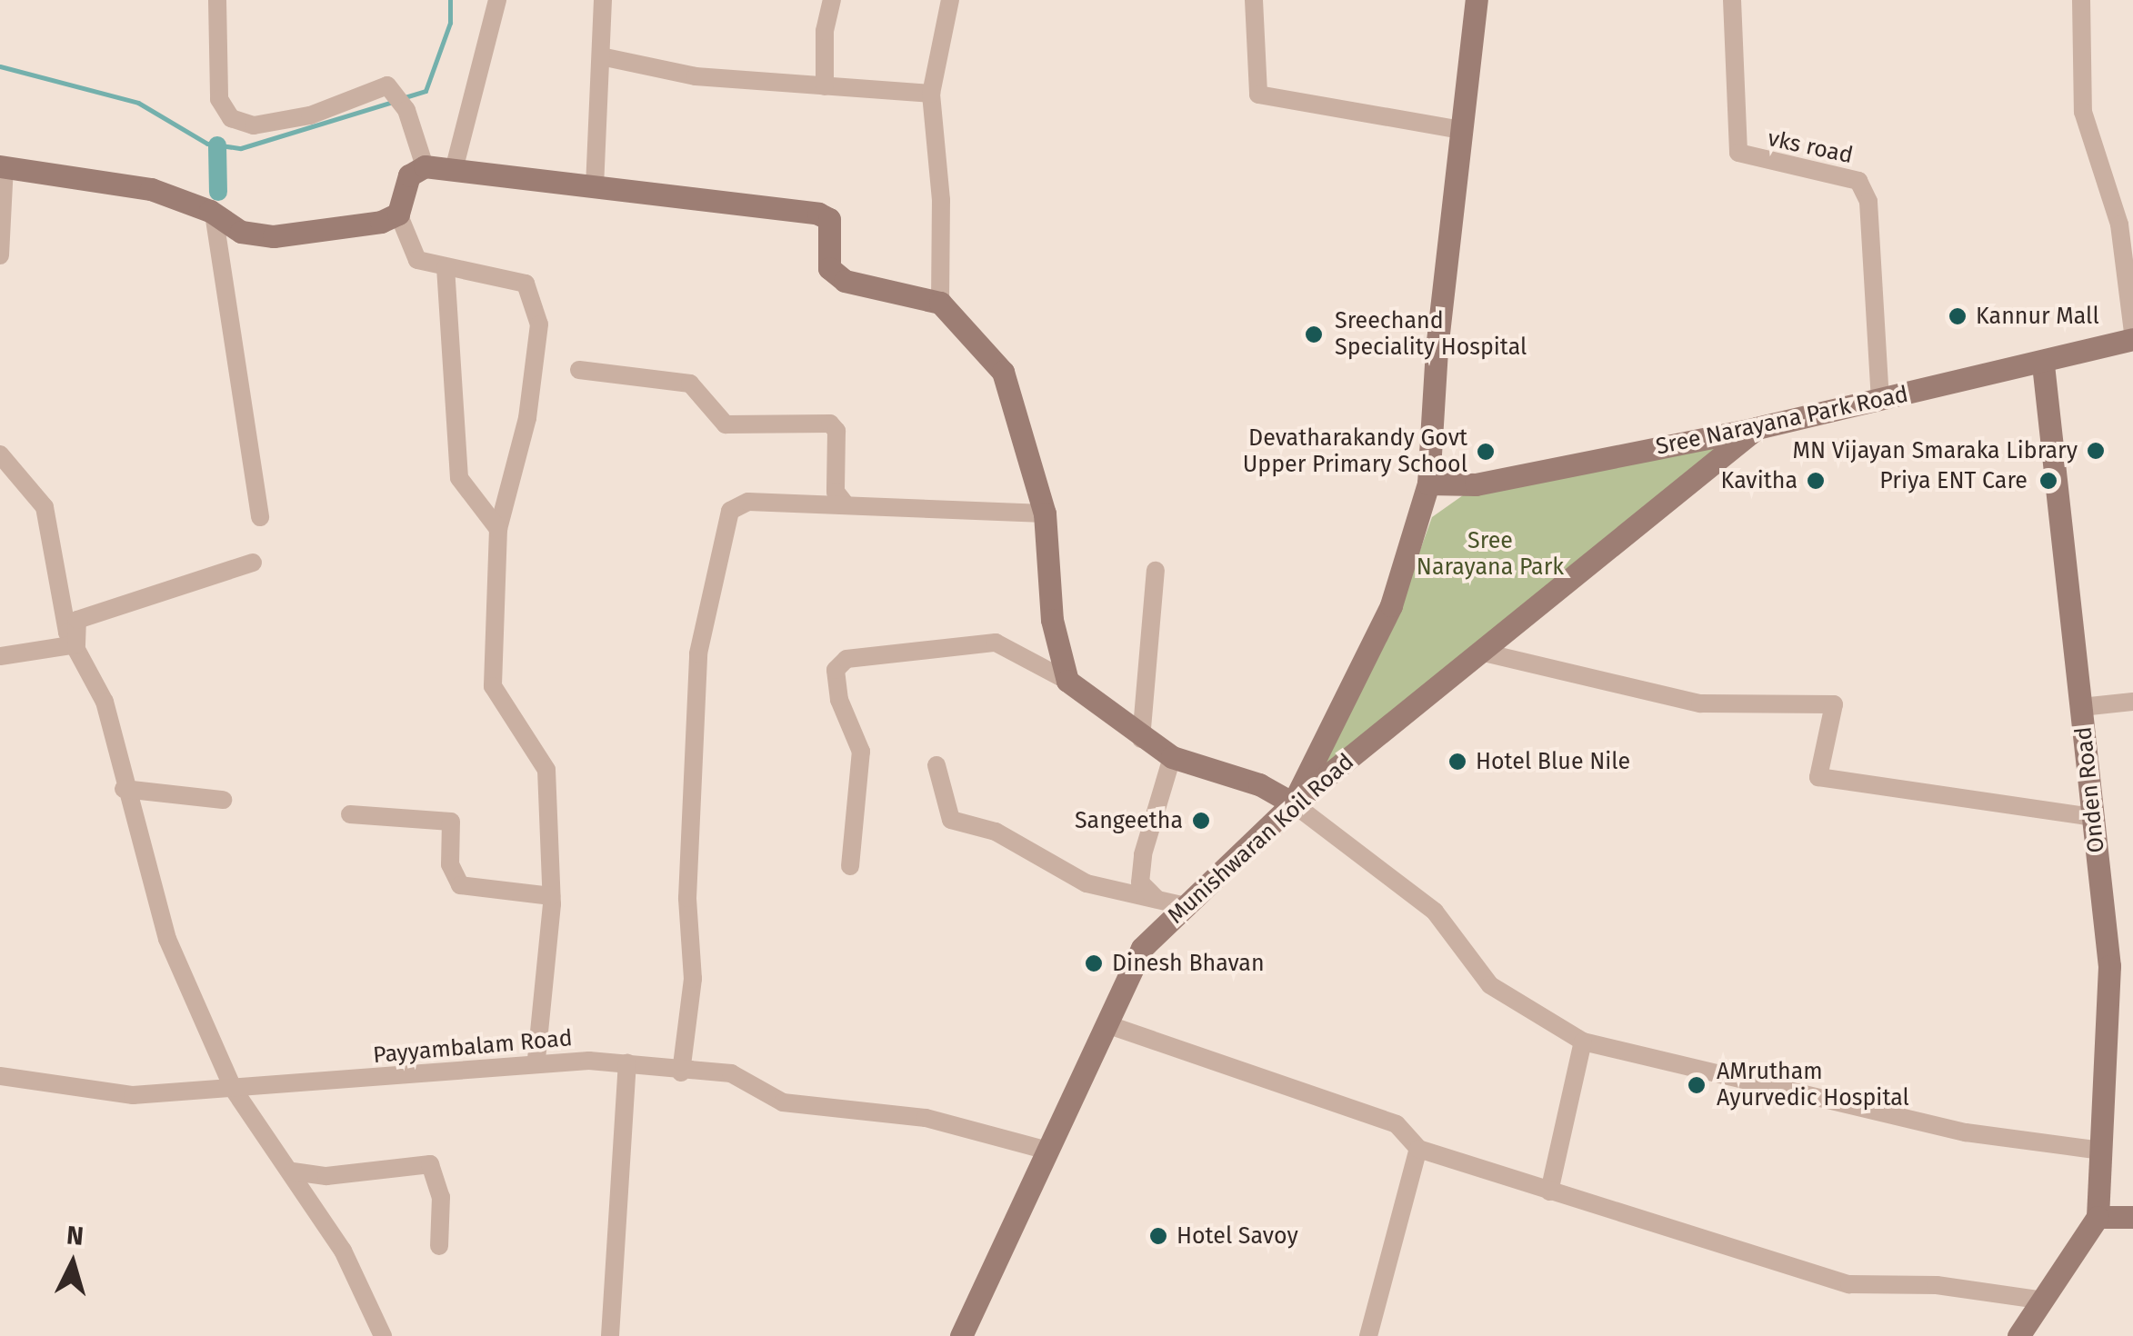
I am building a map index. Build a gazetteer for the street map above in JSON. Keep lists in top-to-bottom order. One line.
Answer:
{"streets":{"main road":["Sree Narayana Park Road","Onden Road","Munishwaran Koil Road"],"street":["vks road","Payyambalam Road"]},"crossings":[["vks road","Sree Narayana Park Road"],["Sree Narayana Park Road","Onden Road"],["Sree Narayana Park Road","Munishwaran Koil Road"],["Munishwaran Koil Road","Payyambalam Road"]],"parks":["Sree Narayana Park"],"places":["Kannur Mall","Sreechand Speciality Hospital","MN Vijayan Smaraka Library","Devatharakandy Govt Upper Primary School","Kavitha","Priya ENT Care","Hotel Blue Nile","Sangeetha","Dinesh Bhavan","AMrutham Ayurvedic Hospital","Hotel Savoy"],"north":"top"}
